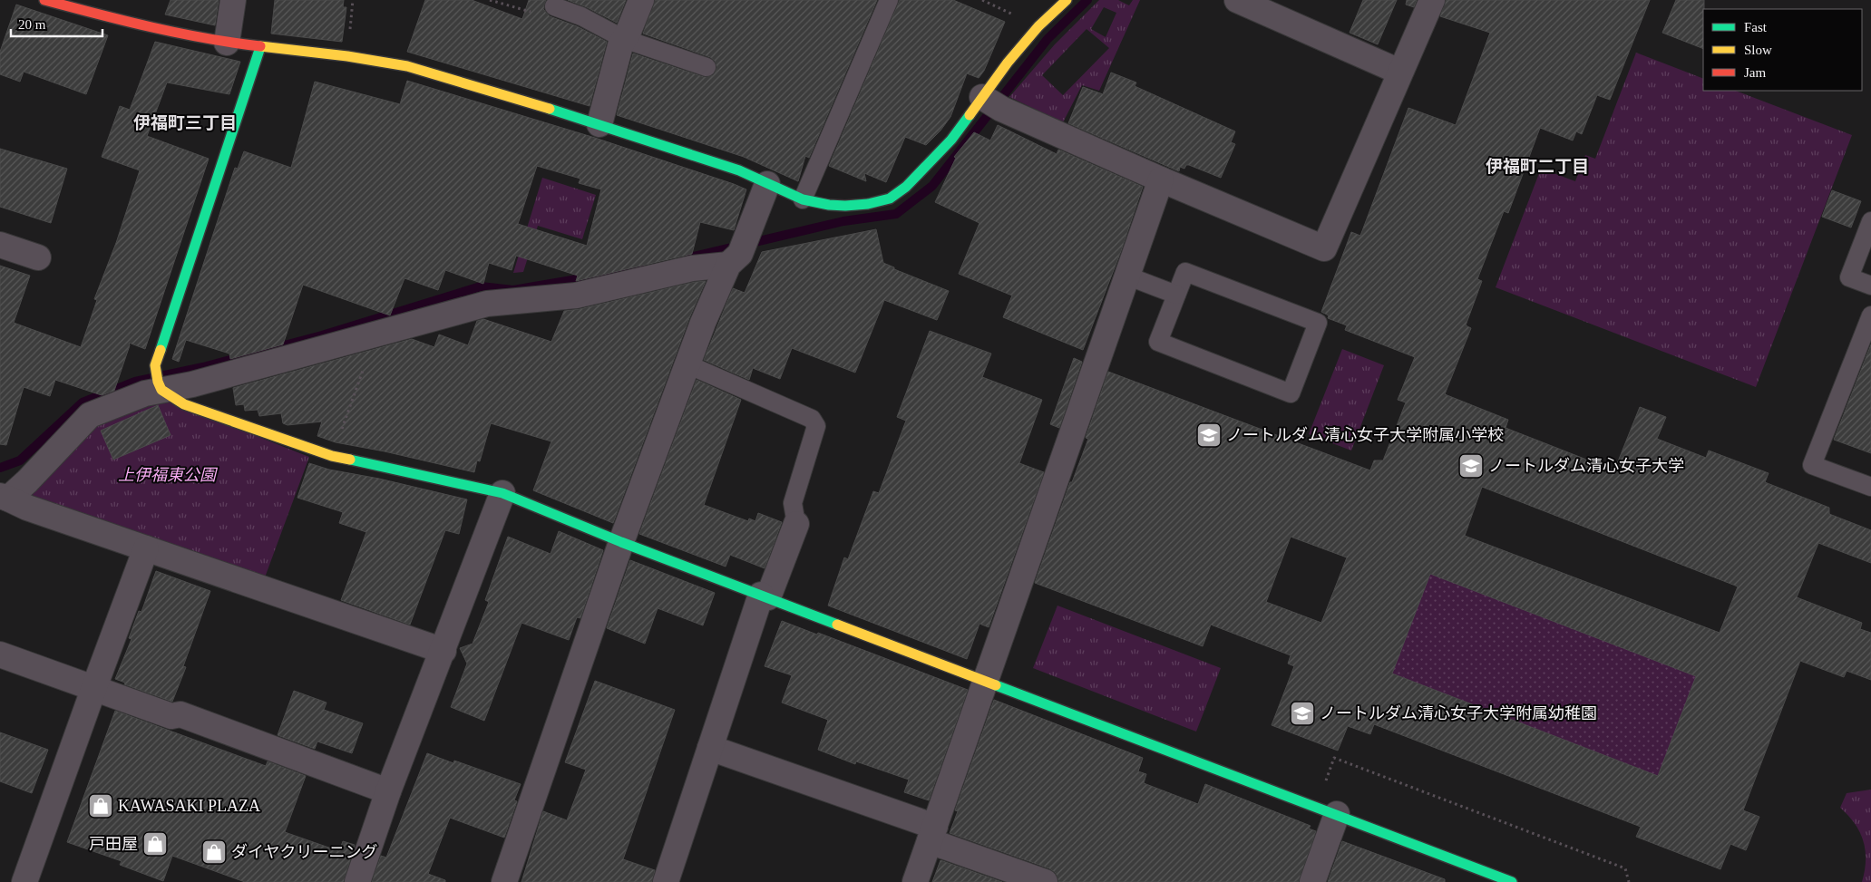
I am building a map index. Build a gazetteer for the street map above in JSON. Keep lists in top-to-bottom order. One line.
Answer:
{"districts":["伊福町三丁目","伊福町二丁目"],"parks":["上伊福東公園"],"places":{"school or university":["ノートルダム清心女子大学附属小学校","ノートルダム清心女子大学","ノートルダム清心女子大学附属幼稚園"],"shop":["KAWASAKI PLAZA","戸田屋","ダイヤクリーニング"]},"legend":["Fast","Slow","Jam"],"scale_bar":"20 m"}
